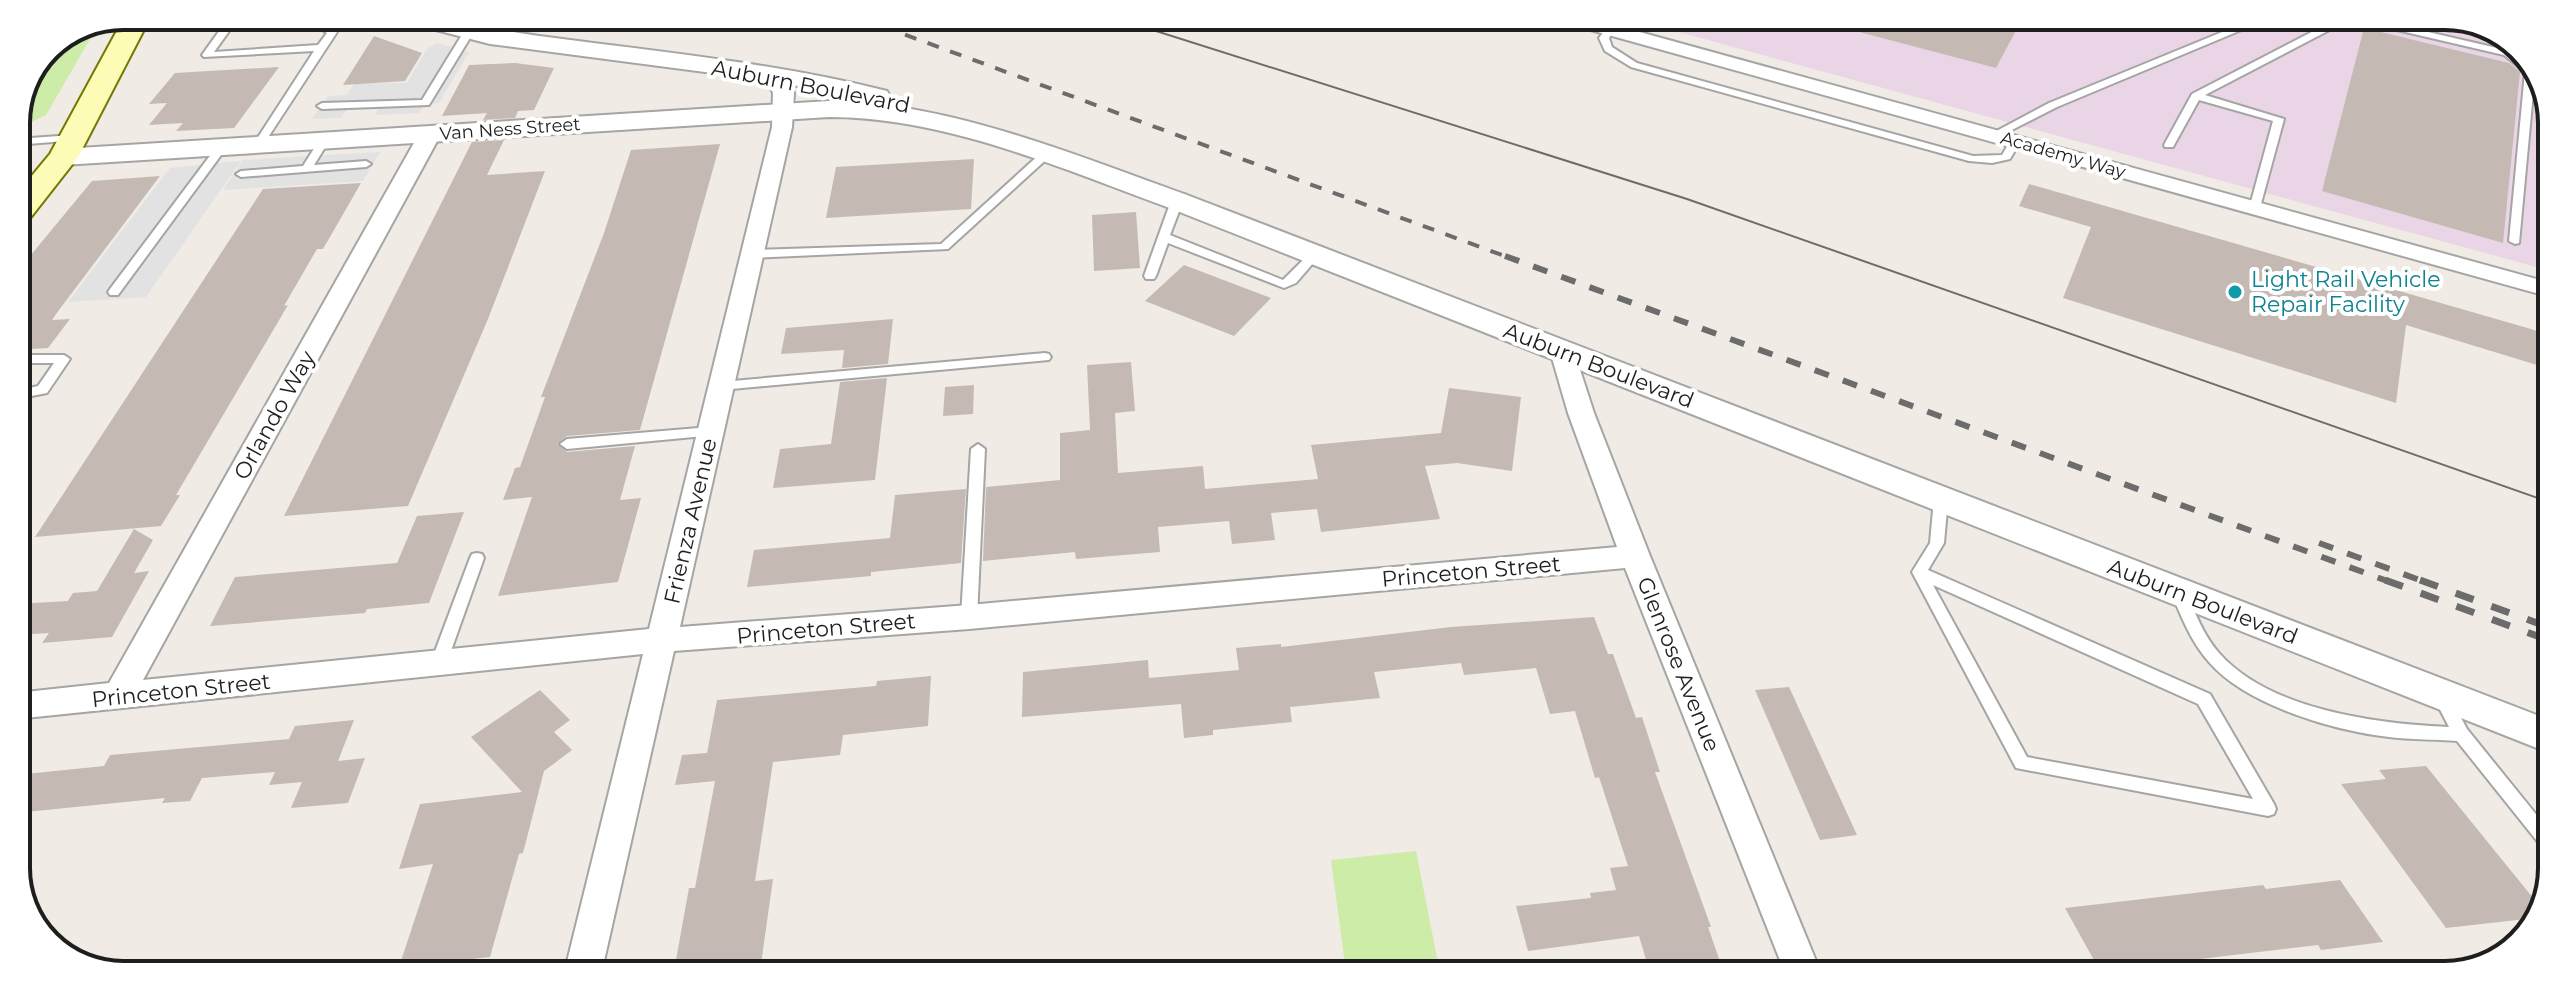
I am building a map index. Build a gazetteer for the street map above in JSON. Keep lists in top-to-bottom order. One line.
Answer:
{"streets":{"street":["Auburn Boulevard","Van Ness Street","Academy Way","Orlando Way","Frienza Avenue","Princeton Street","Glenrose Avenue"]},"crossings":[["Auburn Boulevard","Van Ness Street"],["Auburn Boulevard","Frienza Avenue"],["Auburn Boulevard","Glenrose Avenue"],["Van Ness Street","Orlando Way"],["Van Ness Street","Frienza Avenue"],["Orlando Way","Princeton Street"],["Frienza Avenue","Princeton Street"],["Princeton Street","Glenrose Avenue"]],"places":["Light Rail Vehicle Repair Facility"]}
